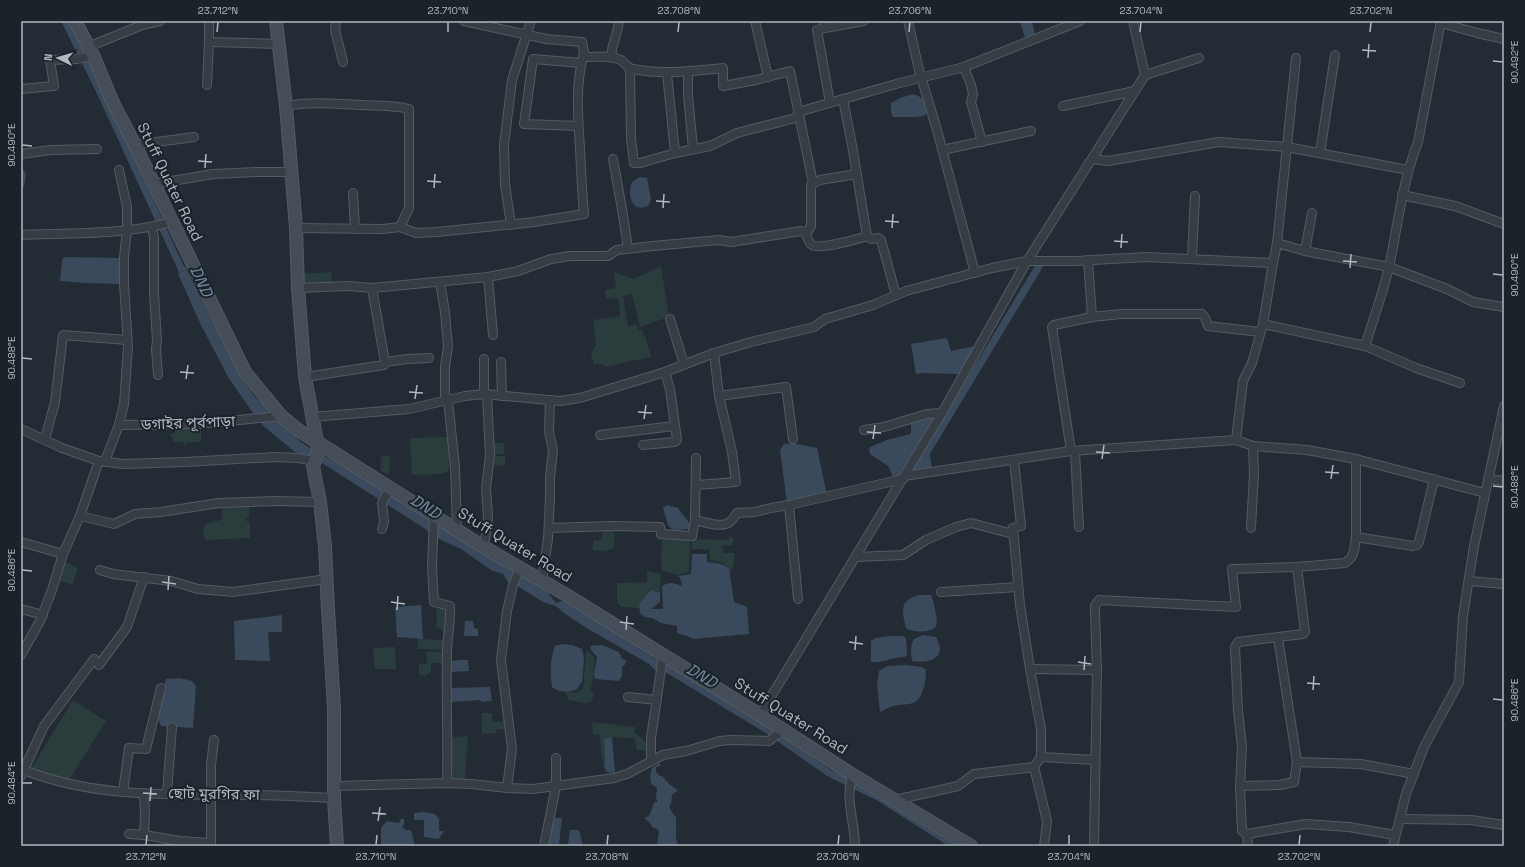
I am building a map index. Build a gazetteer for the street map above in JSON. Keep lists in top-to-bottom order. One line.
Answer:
{"streets":{"street":["Stuff Quater Road","ডগাইর পূর্বপাড়া","ছোট মুরগির ফা"]},"crossings":[["Stuff Quater Road","ডগাইর পূর্বপাড়া"],["Stuff Quater Road","ছোট মুরগির ফা"]],"water":["DND"],"north":"left","coordinates":["23.712°N","23.710°N","23.708°N","23.706°N","23.704°N","23.702°N","90.492°E","90.490°E","90.488°E","90.486°E","90.484°E"]}
